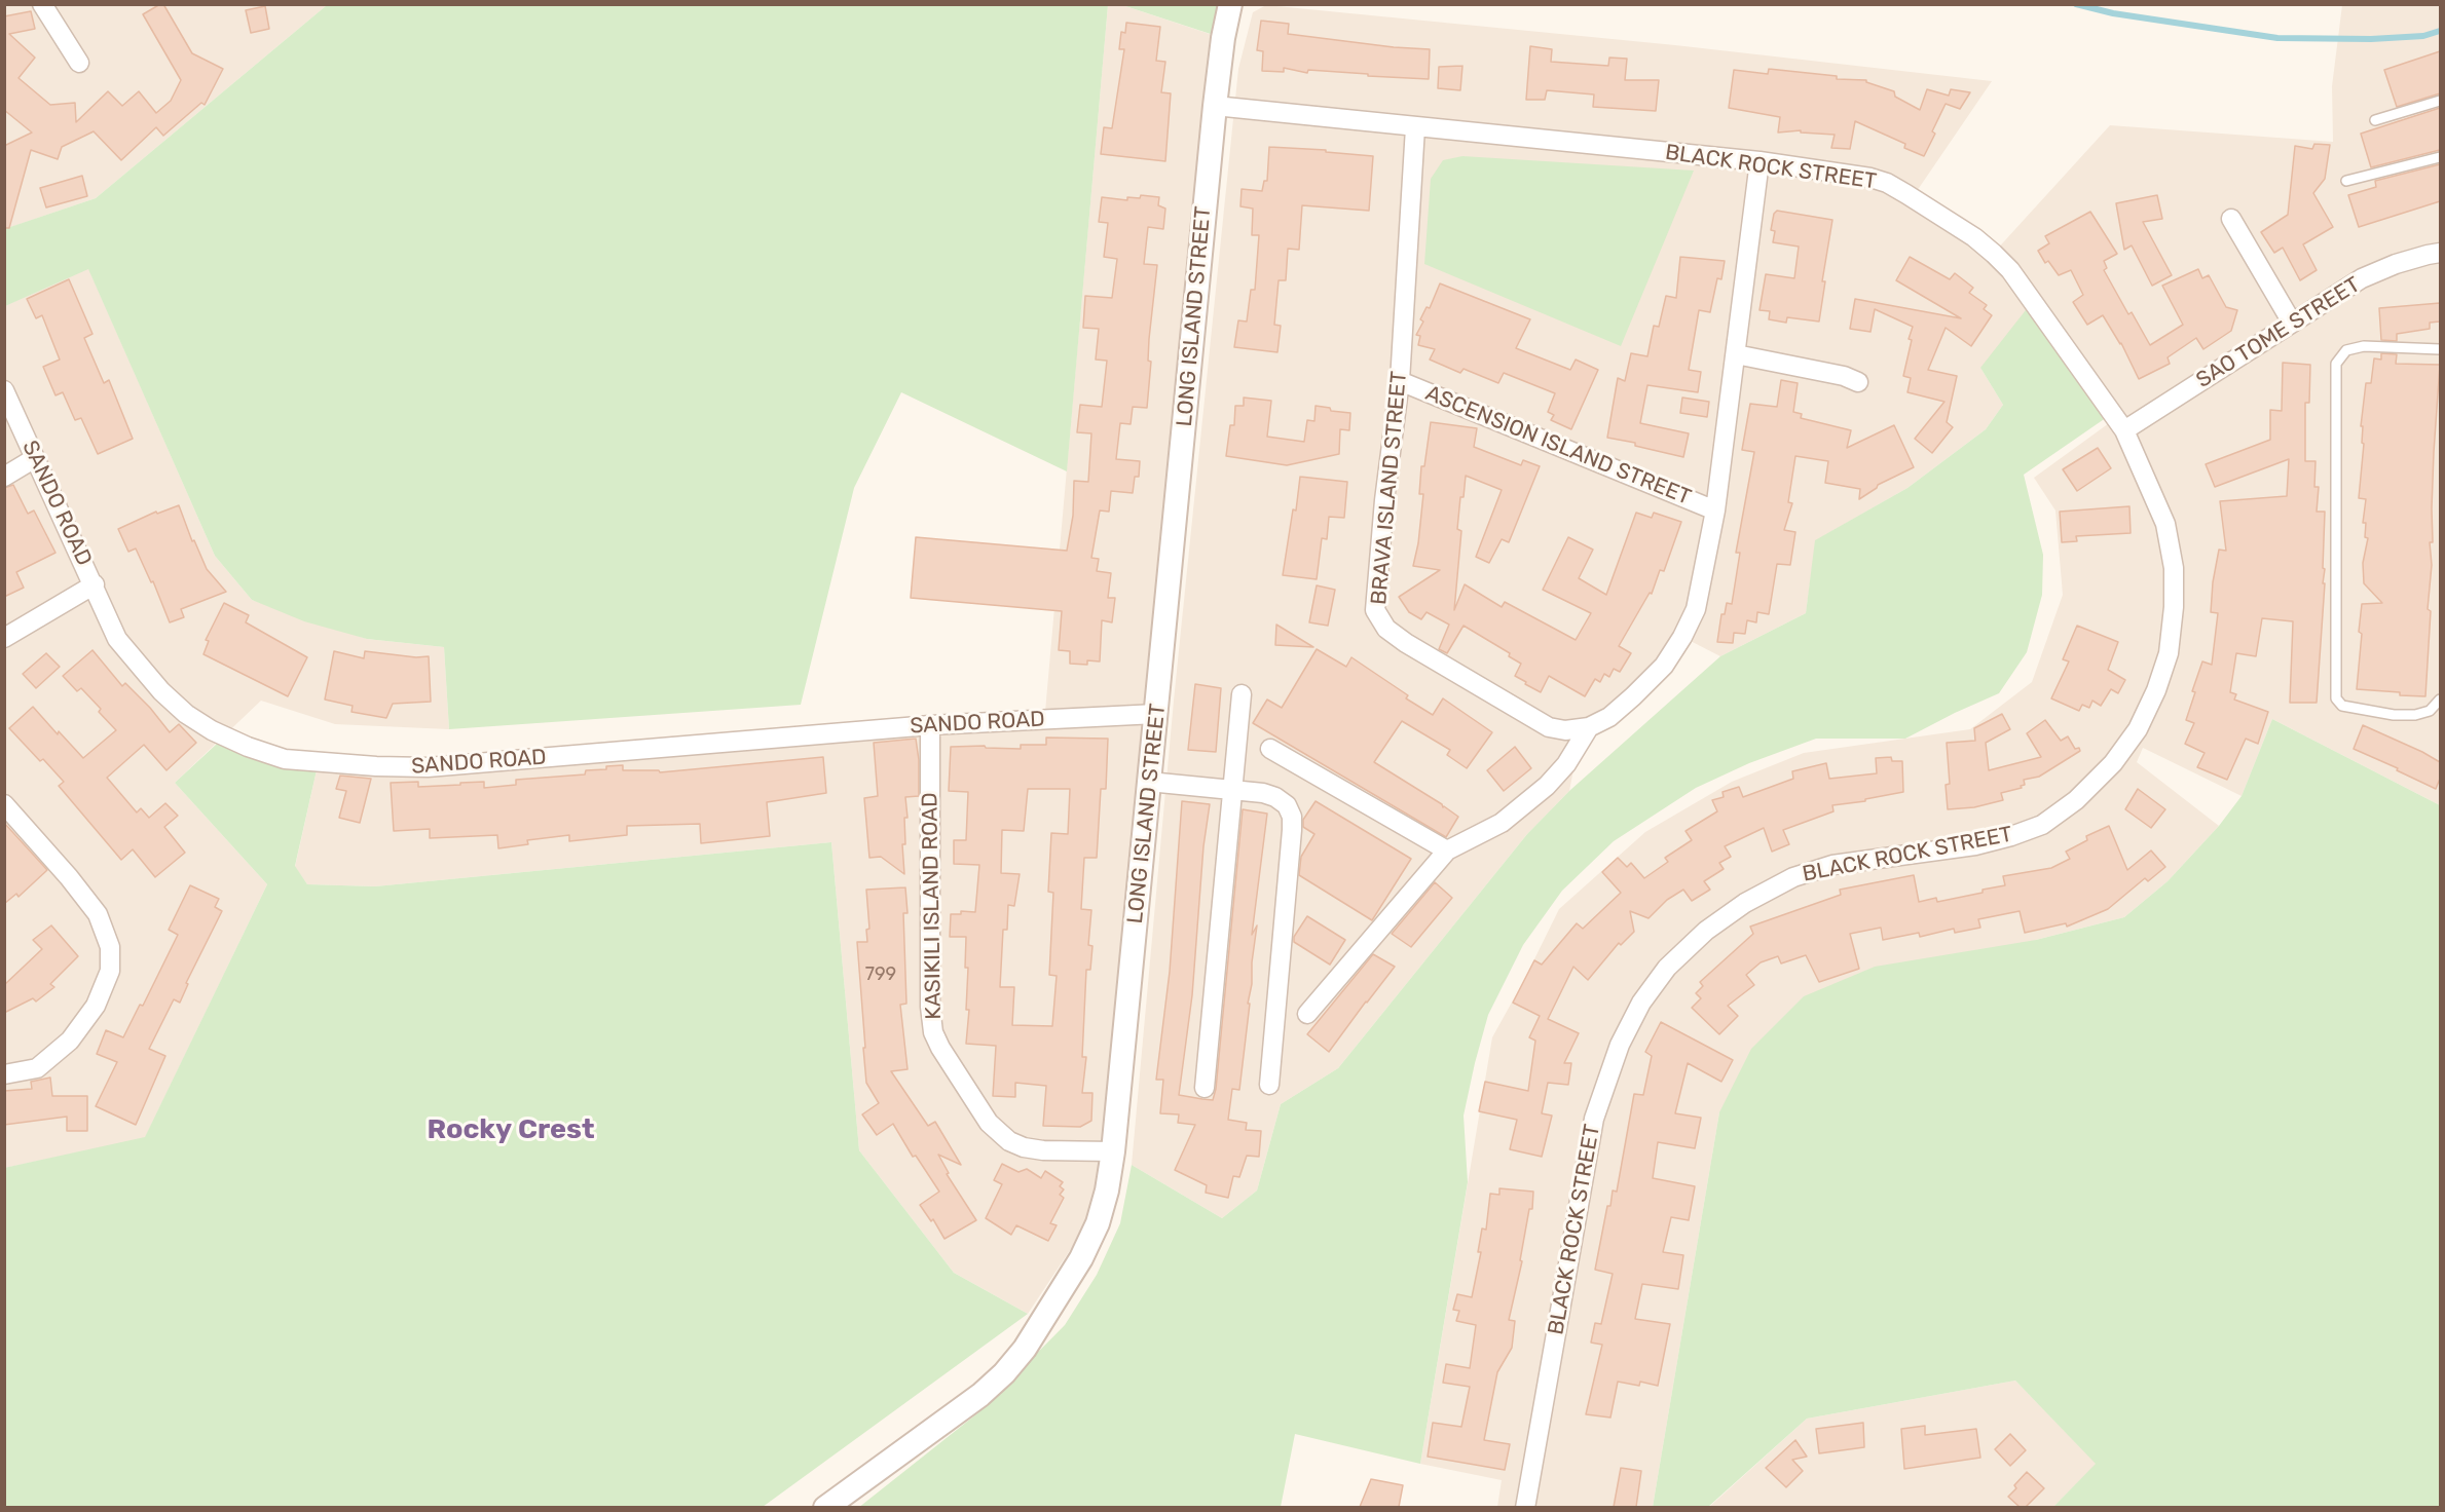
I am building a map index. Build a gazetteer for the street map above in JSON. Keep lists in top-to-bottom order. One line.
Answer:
{"streets":{"street":["BLACK ROCK STREET","LONG ISLAND STREET","SAO TOME STREET","ASCENSION ISLAND STREET","BRAVA ISLAND STREET","SANDO ROAD","KASIKILI ISLAND ROAD"]},"crossings":[["BLACK ROCK STREET","LONG ISLAND STREET"],["BLACK ROCK STREET","SAO TOME STREET"],["BLACK ROCK STREET","BRAVA ISLAND STREET"],["LONG ISLAND STREET","SANDO ROAD"],["LONG ISLAND STREET","KASIKILI ISLAND ROAD"],["ASCENSION ISLAND STREET","BRAVA ISLAND STREET"],["SANDO ROAD","KASIKILI ISLAND ROAD"]],"districts":["Rocky Crest"],"house_numbers":["799"]}
